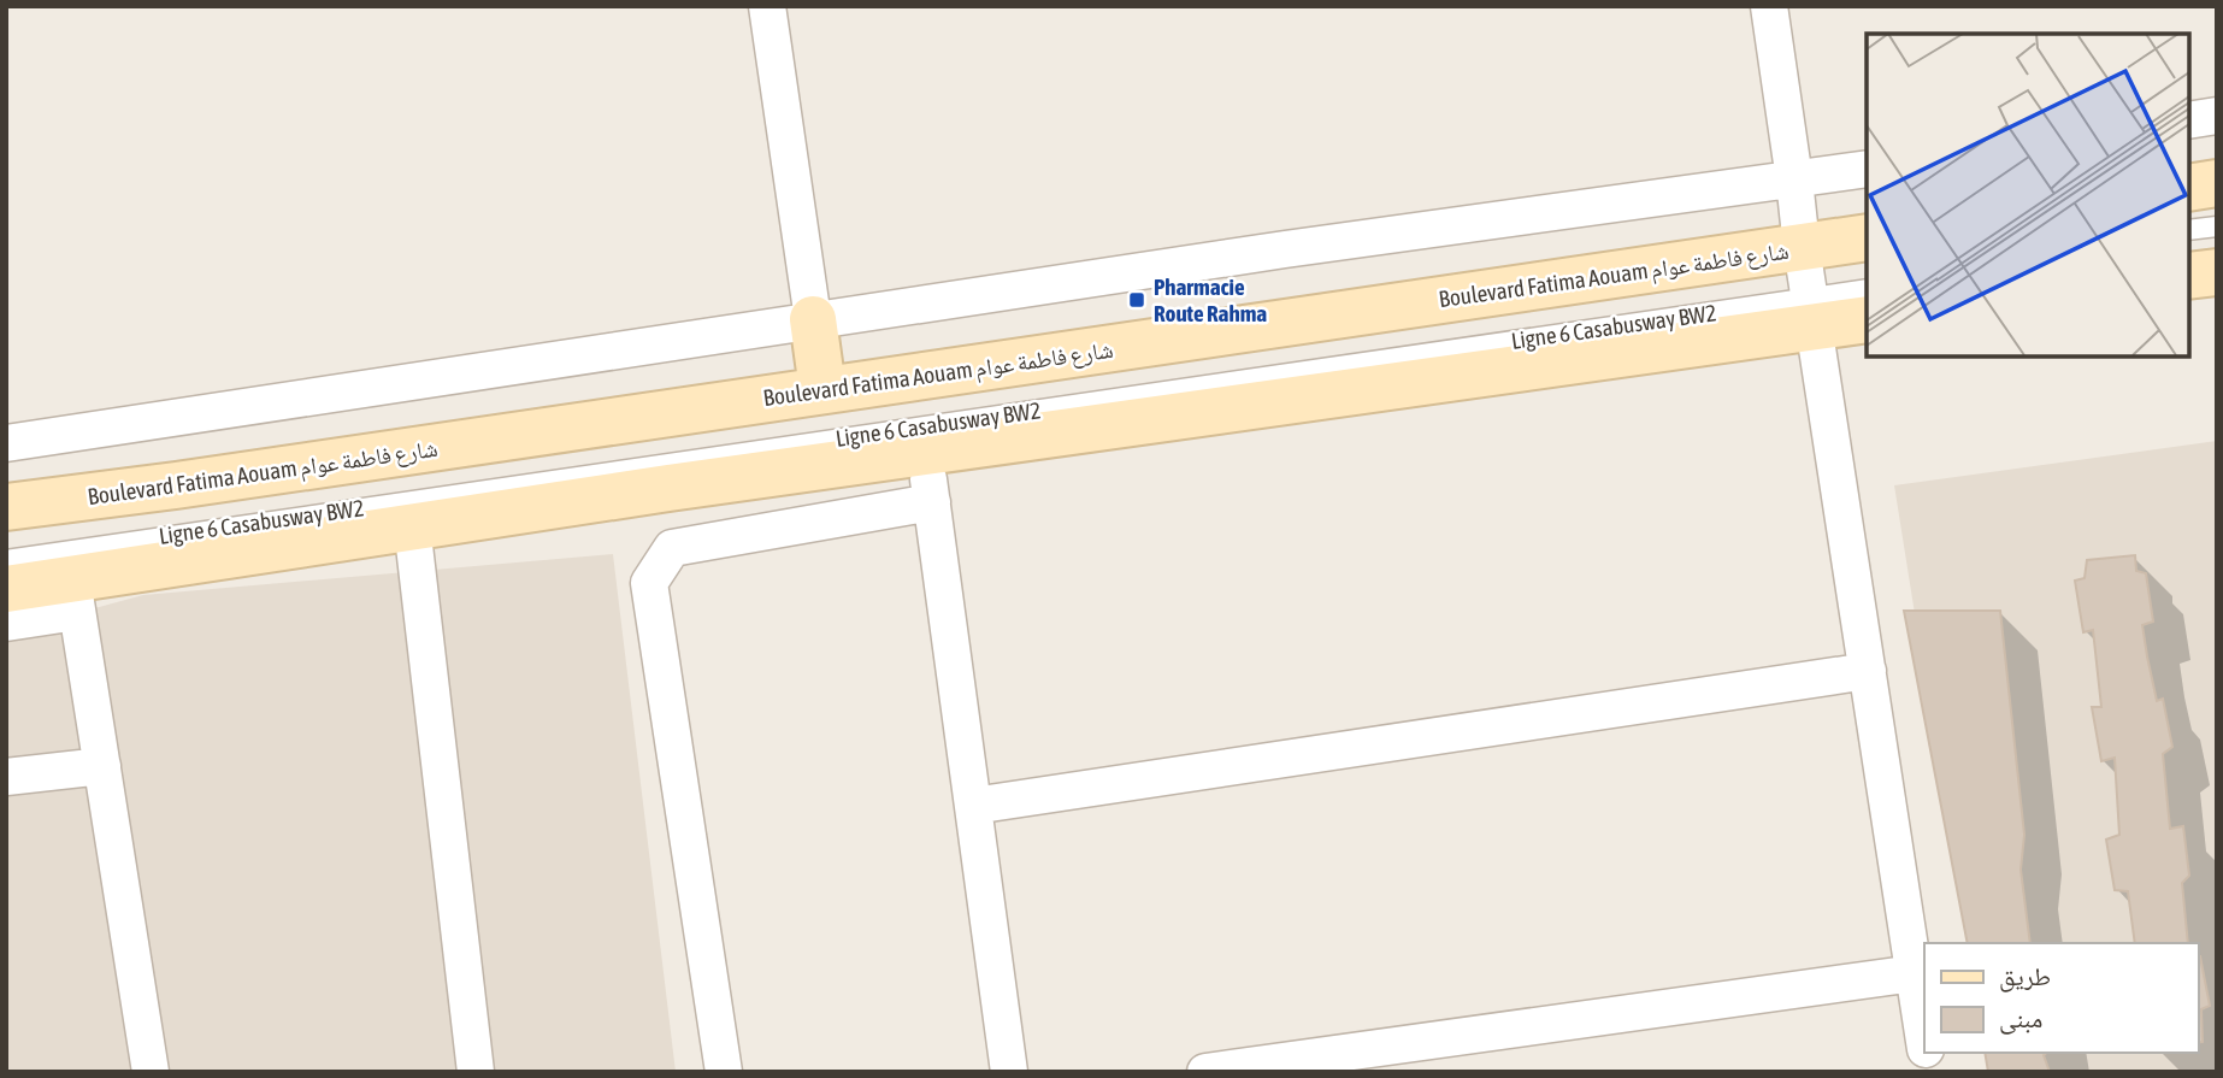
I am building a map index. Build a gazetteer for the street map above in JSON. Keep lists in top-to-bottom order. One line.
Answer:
{"streets":{"main road":["Boulevard Fatima Aouam شارع فاطمة عوام"],"lane":["Ligne 6 Casabusway BW2"]},"crossings":[["Boulevard Fatima Aouam شارع فاطمة عوام","Ligne 6 Casabusway BW2"]],"places":{"transit":["Pharmacie Route Rahma"]},"legend":["طريق","مبنى"]}
